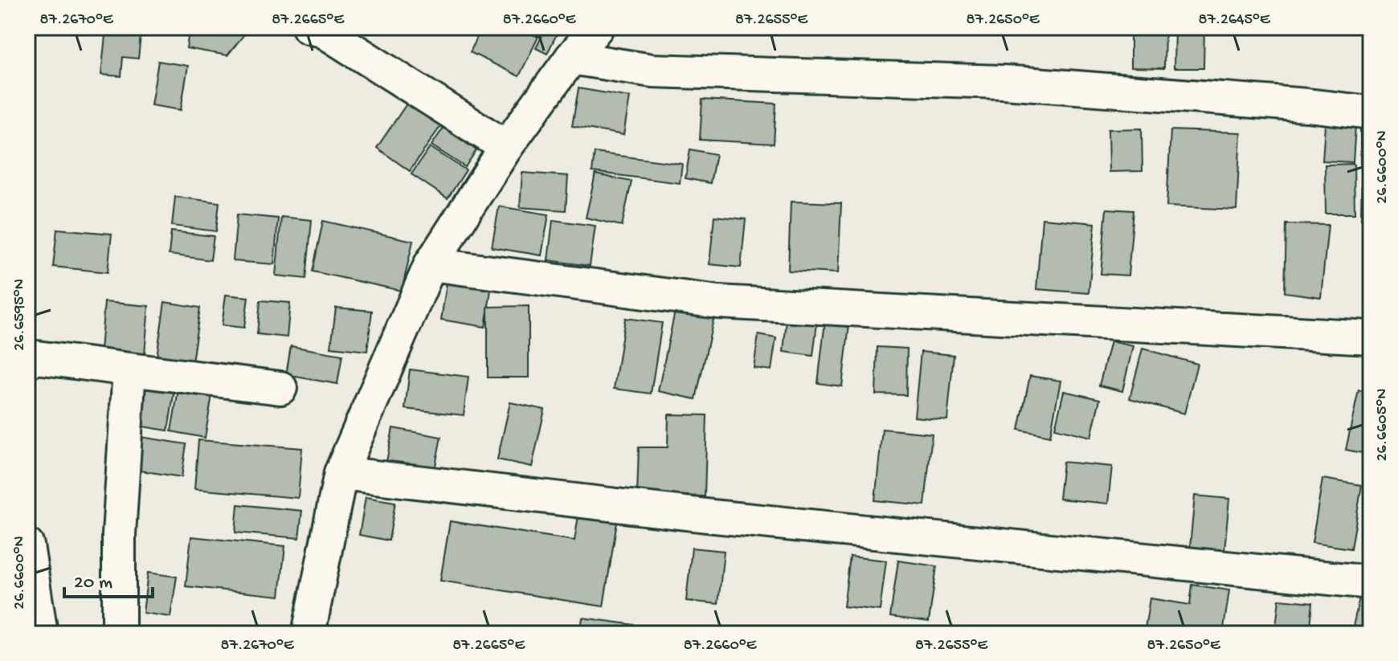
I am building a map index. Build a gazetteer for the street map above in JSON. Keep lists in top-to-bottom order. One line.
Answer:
{"scale_bar":"20 m","coordinates":["87.2670°E","87.2665°E","87.2660°E","87.2655°E","87.2650°E","87.2645°E","26.6600°N","26.6595°N","26.6605°N"]}
